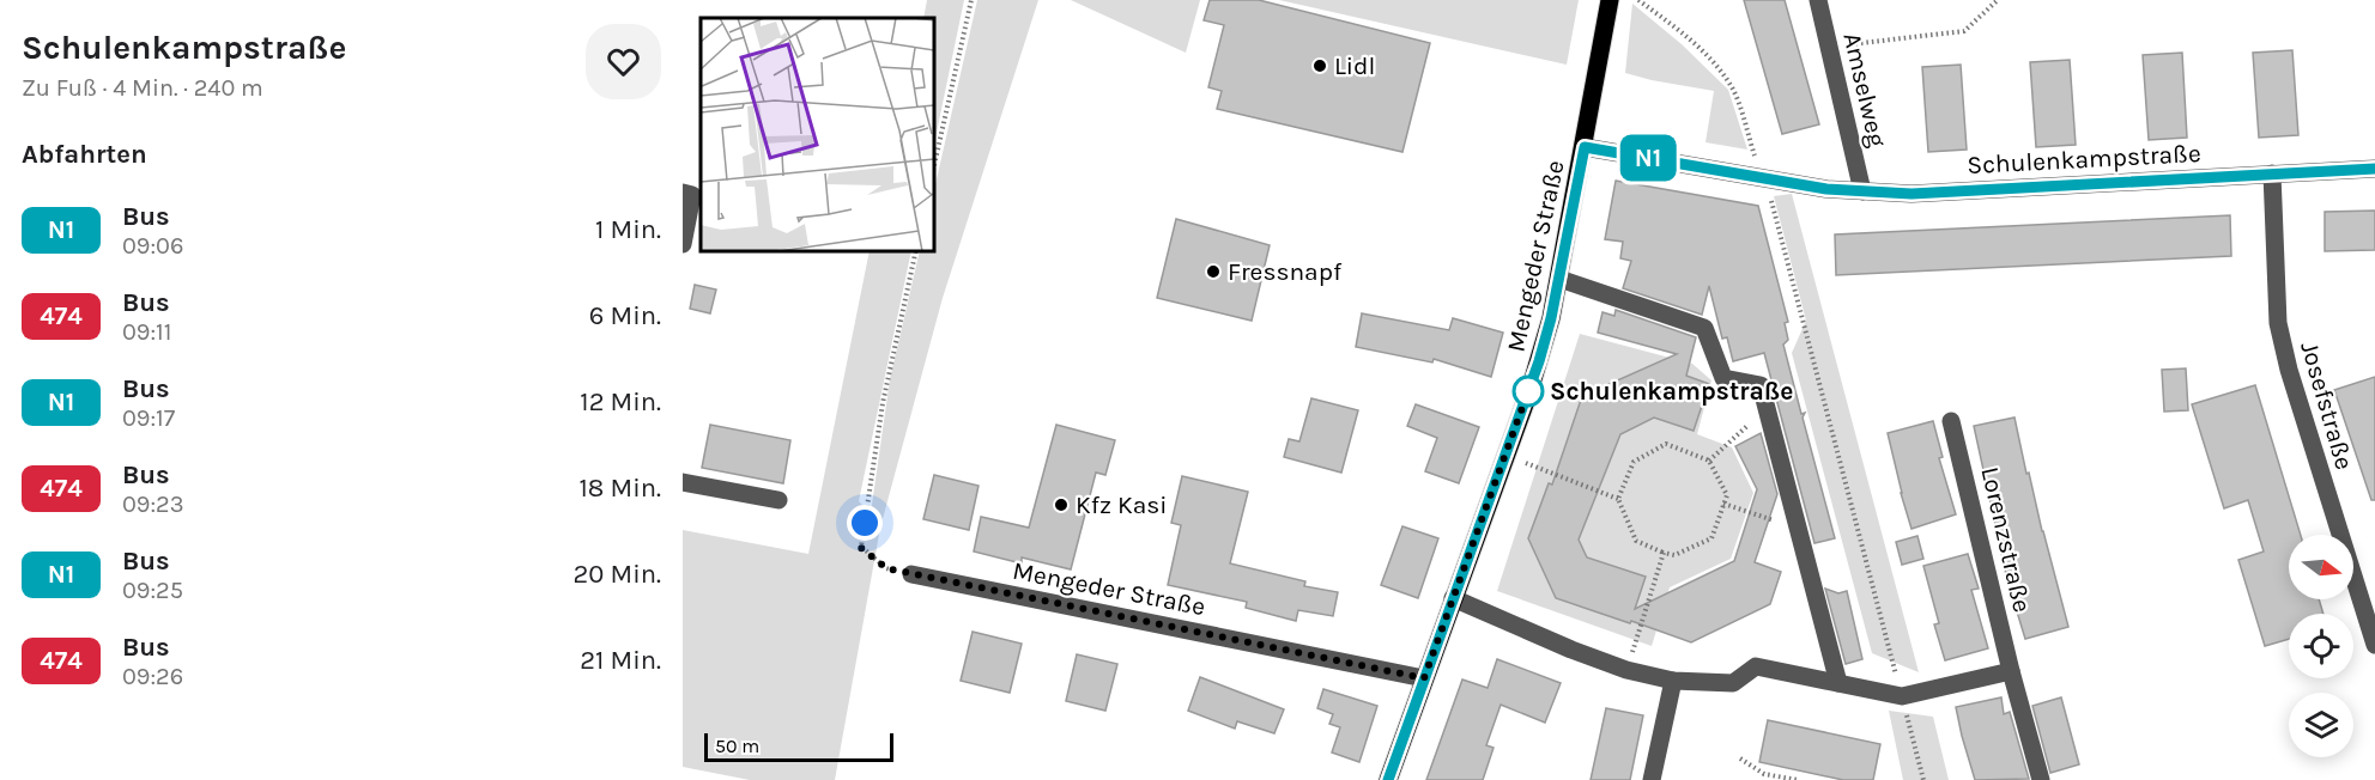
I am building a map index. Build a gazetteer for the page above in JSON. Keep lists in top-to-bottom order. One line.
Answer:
{"streets":{"main road":["Mengeder Straße"],"street":["Amselweg","Schulenkampstraße","Josefstraße","Lorenzstraße"]},"crossings":[["Amselweg","Schulenkampstraße"],["Schulenkampstraße","Mengeder Straße"],["Schulenkampstraße","Josefstraße"]],"places":["Lidl","Fressnapf","Schulenkampstraße","Kfz Kasi"],"lines":["bus line N1"],"scale_bar":"50 m","north":"right","page":{"heading":[["Schulenkampstraße","Zu Fuß · 4 Min. · 240 m"],"Abfahrten"],"on_map":"N1","list":[{"mark":"N1","name":"Bus","note":"09:06","value":"1 Min."},{"mark":"474","name":"Bus","note":"09:11","value":"6 Min."},{"mark":"N1","name":"Bus","note":"09:17","value":"12 Min."},{"mark":"474","name":"Bus","note":"09:23","value":"18 Min."},{"mark":"N1","name":"Bus","note":"09:25","value":"20 Min."},{"mark":"474","name":"Bus","note":"09:26","value":"21 Min."}],"scale":"50 m"}}
